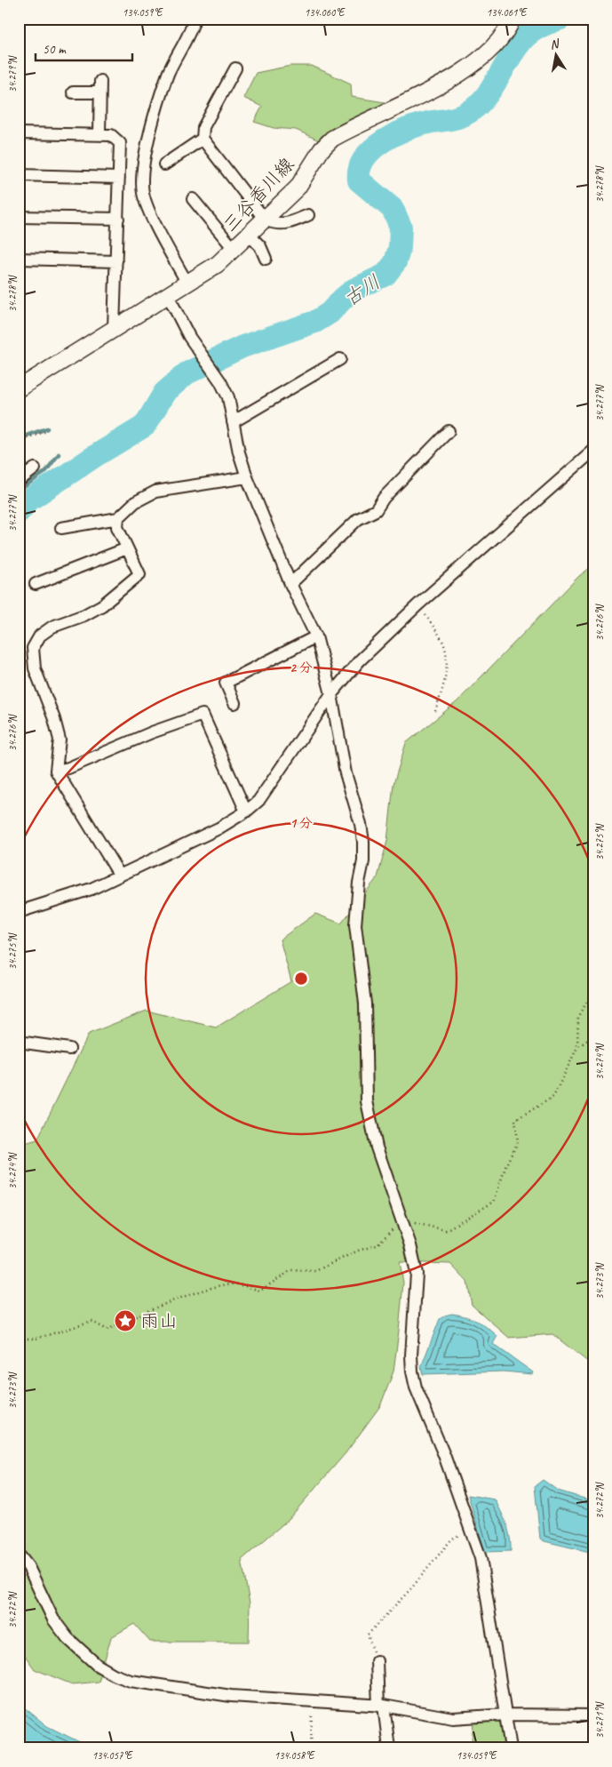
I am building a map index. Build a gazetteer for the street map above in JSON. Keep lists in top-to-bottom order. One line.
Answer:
{"streets":{"main road":["三谷香川線"]},"water":["古川"],"places":{"place":["雨山"]},"scale_bar":"50 m","north":"top","coordinates":["134.059°E","134.060°E","134.061°E","34.279°N","34.278°N","34.277°N","34.276°N","34.275°N","34.274°N","34.273°N","34.272°N","34.271°N","134.057°E","134.058°E"],"rings":["2 分","1 分"]}
